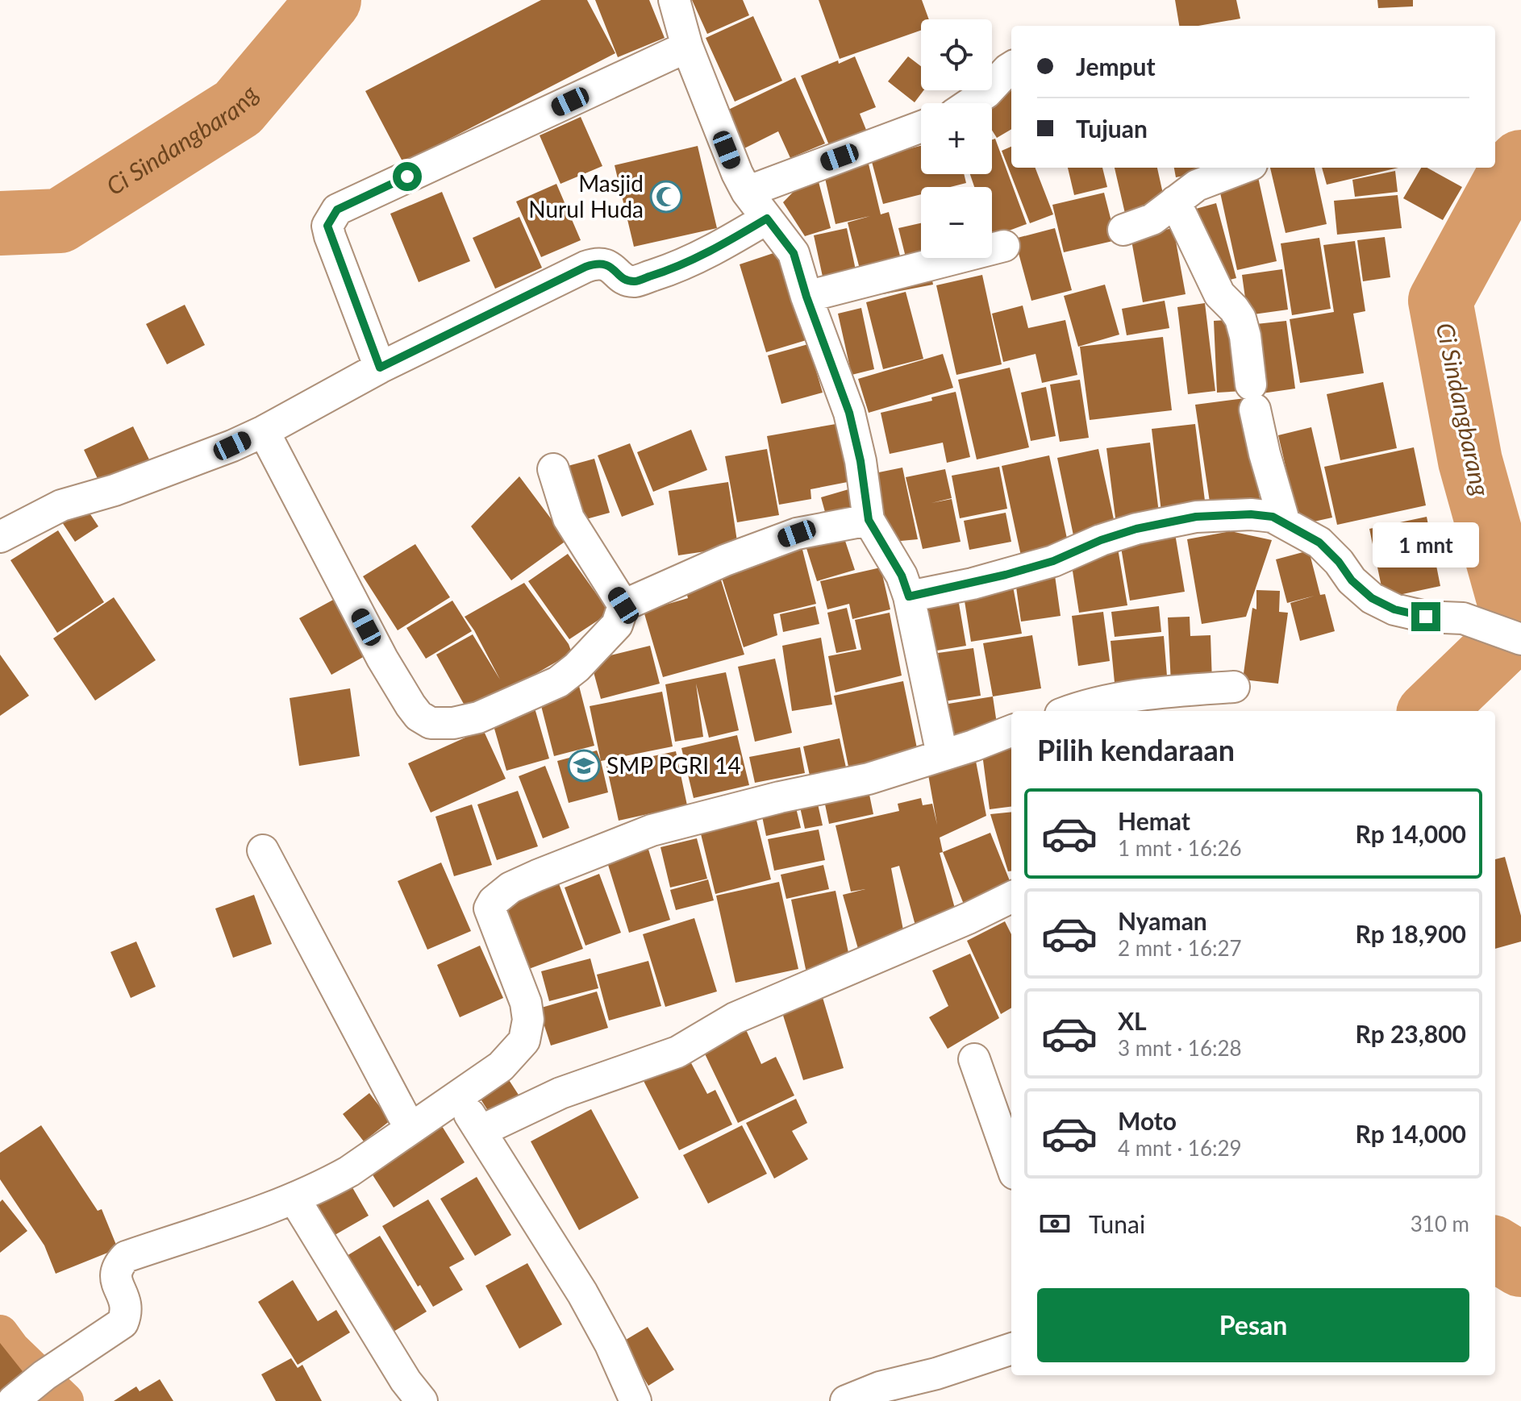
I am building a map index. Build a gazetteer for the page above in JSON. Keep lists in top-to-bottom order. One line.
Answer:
{"water":["Ci Sindangbarang"],"places":{"mosque":["Masjid Nurul Huda"],"school or university":["SMP PGRI 14"]},"page":{"map_buttons":["+","−"],"banner":["Jemput","Tujuan"],"bubble":"1 mnt","heading":"Pilih kendaraan","list":[{"name":"Hemat","note":"1 mnt · 16:26","value":"Rp 14,000"},{"name":"Nyaman","note":"2 mnt · 16:27","value":"Rp 18,900"},{"name":"XL","note":"3 mnt · 16:28","value":"Rp 23,800"},{"name":"Moto","note":"4 mnt · 16:29","value":"Rp 14,000"}],"pay":["Tunai","310 m"],"buttons":"Pesan"}}
